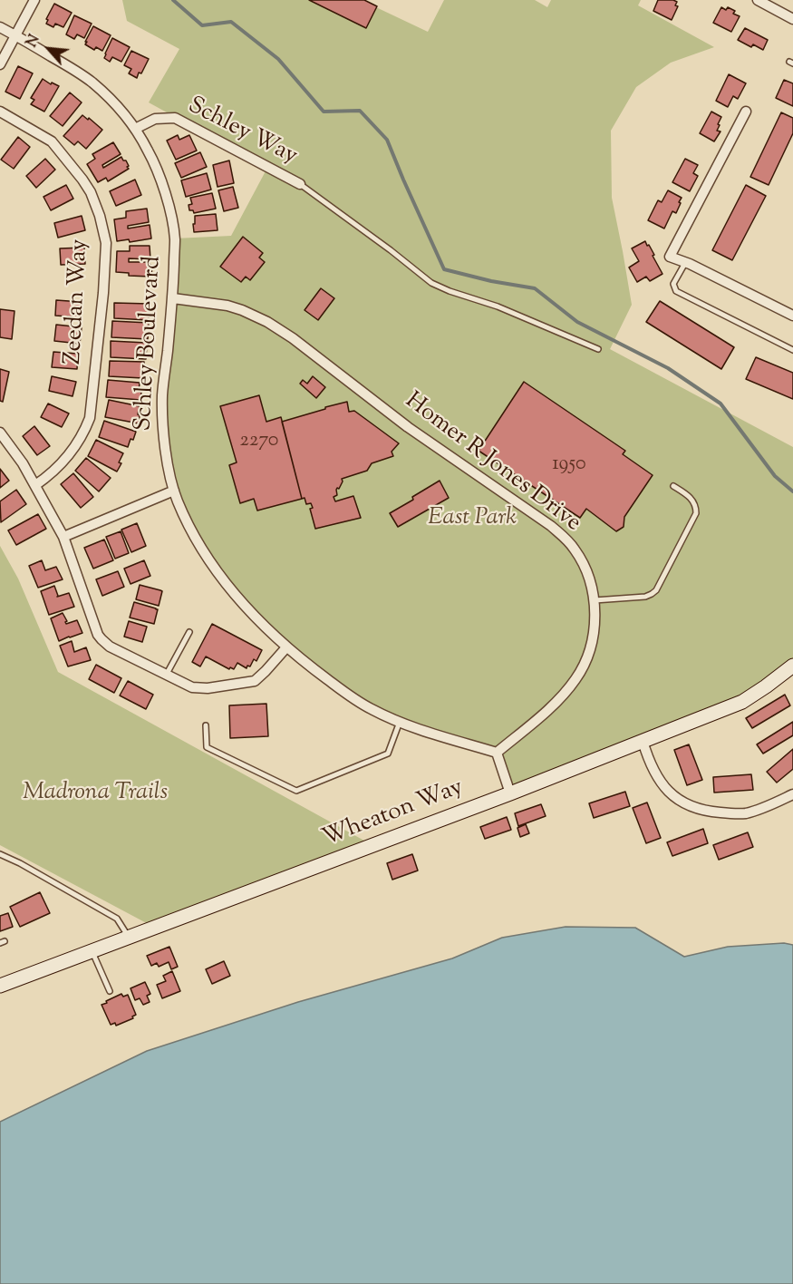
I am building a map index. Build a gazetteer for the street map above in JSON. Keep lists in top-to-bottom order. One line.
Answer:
{"streets":{"main road":["Wheaton Way"],"street":["Schley Way","Zeedan Way","Schley Boulevard","Homer R Jones Drive"]},"crossings":[["Schley Way","Schley Boulevard"],["Schley Boulevard","Homer R Jones Drive"]],"parks":["East Park","Madrona Trails"],"house_numbers":["2270","1950"],"north":"top left"}
